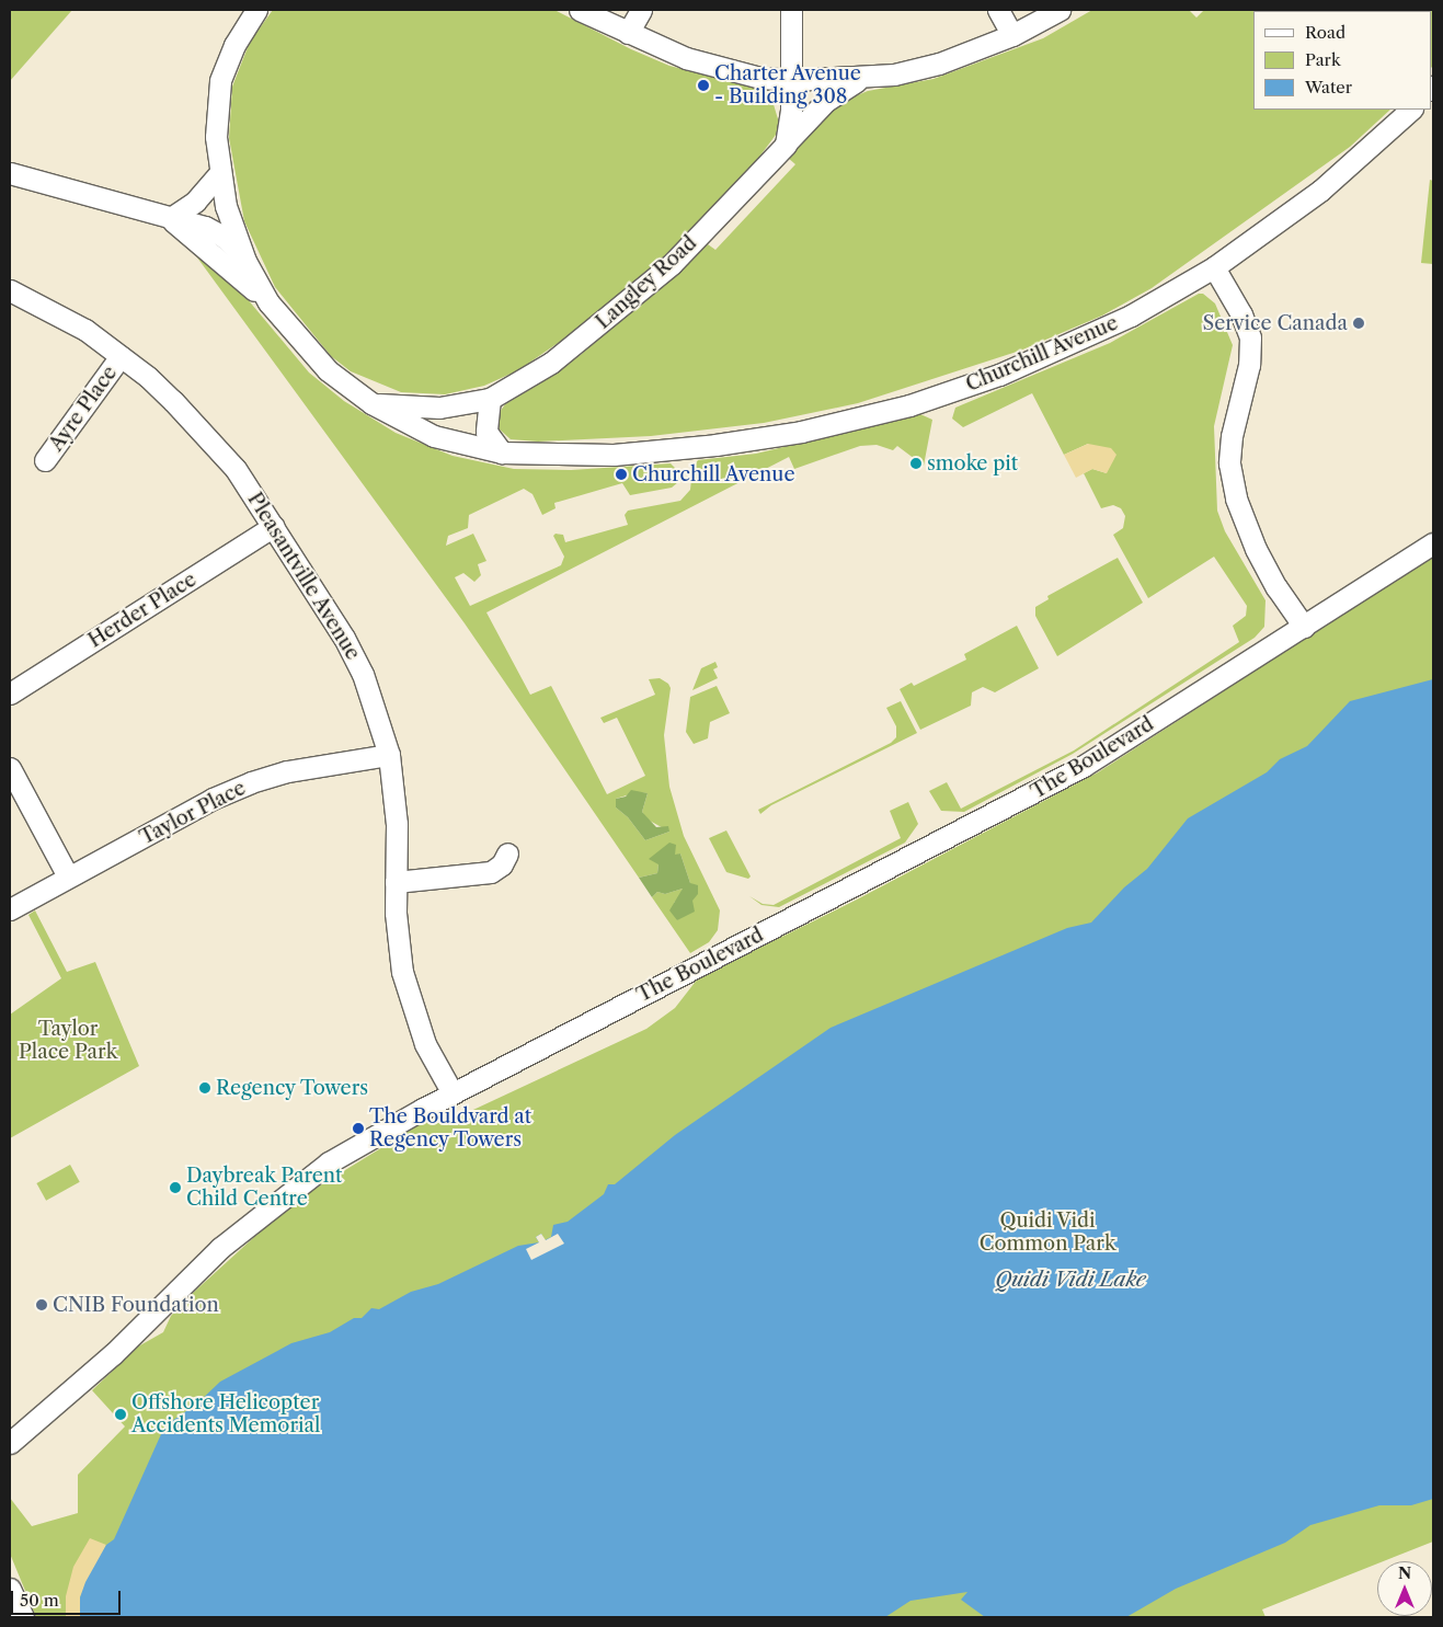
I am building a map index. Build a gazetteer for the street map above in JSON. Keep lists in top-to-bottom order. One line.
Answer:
{"streets":{"street":["Langley Road","Churchill Avenue","Ayre Place","Pleasantville Avenue","Herder Place","The Boulevard","Taylor Place"]},"crossings":[["Langley Road","Churchill Avenue"],["Ayre Place","Pleasantville Avenue"],["Pleasantville Avenue","Herder Place"],["Pleasantville Avenue","The Boulevard"],["Pleasantville Avenue","Taylor Place"]],"water":["Quidi Vidi Lake"],"parks":["Taylor Place Park","Quidi Vidi Common Park"],"places":["Charter Avenue - Building 308","Service Canada","smoke pit","Churchill Avenue","Regency Towers","The Bouldvard at Regency Towers","Daybreak Parent Child Centre","CNIB Foundation","Offshore Helicopter Accidents Memorial"],"legend":["Road","Park","Water"],"scale_bar":"50 m","north":"top"}
